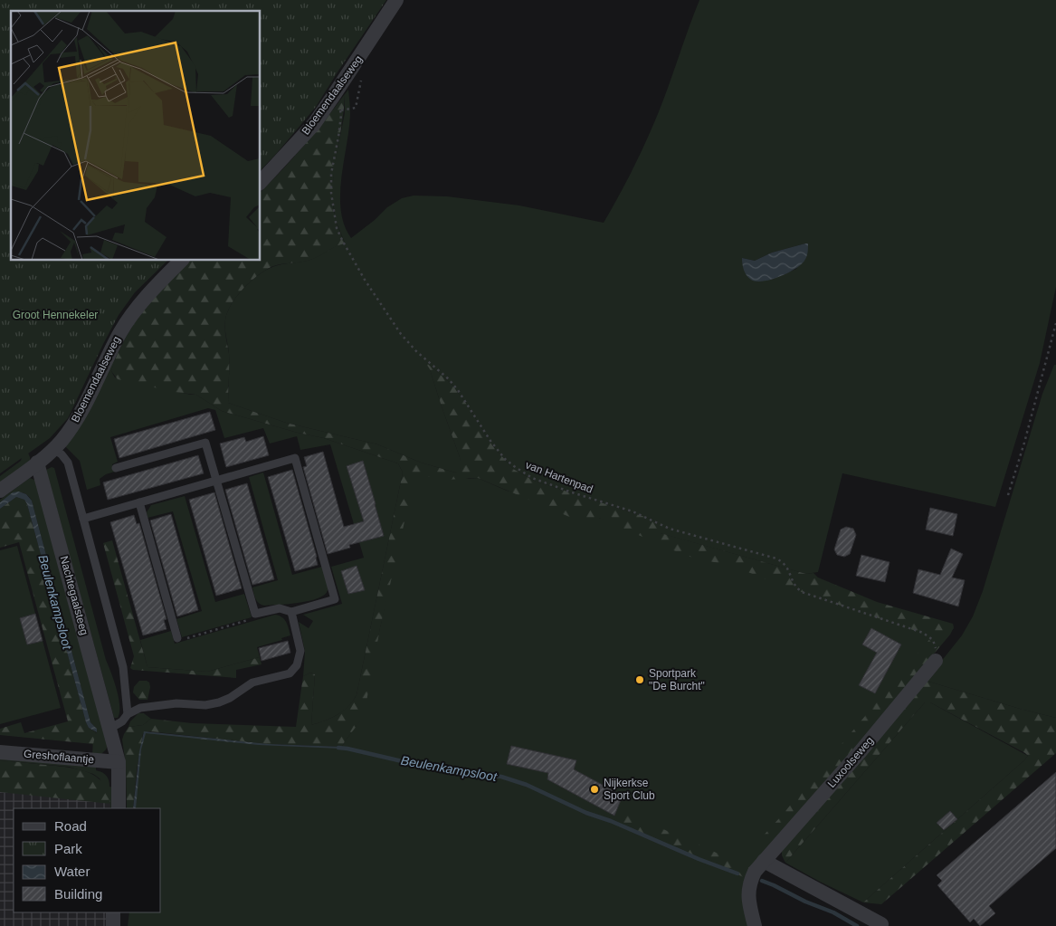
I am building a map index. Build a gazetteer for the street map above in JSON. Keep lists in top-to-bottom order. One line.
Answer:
{"streets":{"street":["Bloemendaalseweg","Nachtegaalsteeg","Greshoflaantje","Luxoolseweg"],"path":["van Hartenpad"]},"crossings":[["Bloemendaalseweg","Nachtegaalsteeg"],["van Hartenpad","Luxoolseweg"],["Nachtegaalsteeg","Greshoflaantje"]],"water":["Beulenkampsloot"],"parks":["Groot Hennekeler"],"places":["Sportpark \"De Burcht\"","Nijkerkse Sport Club"],"legend":["Road","Park","Water","Building"]}
